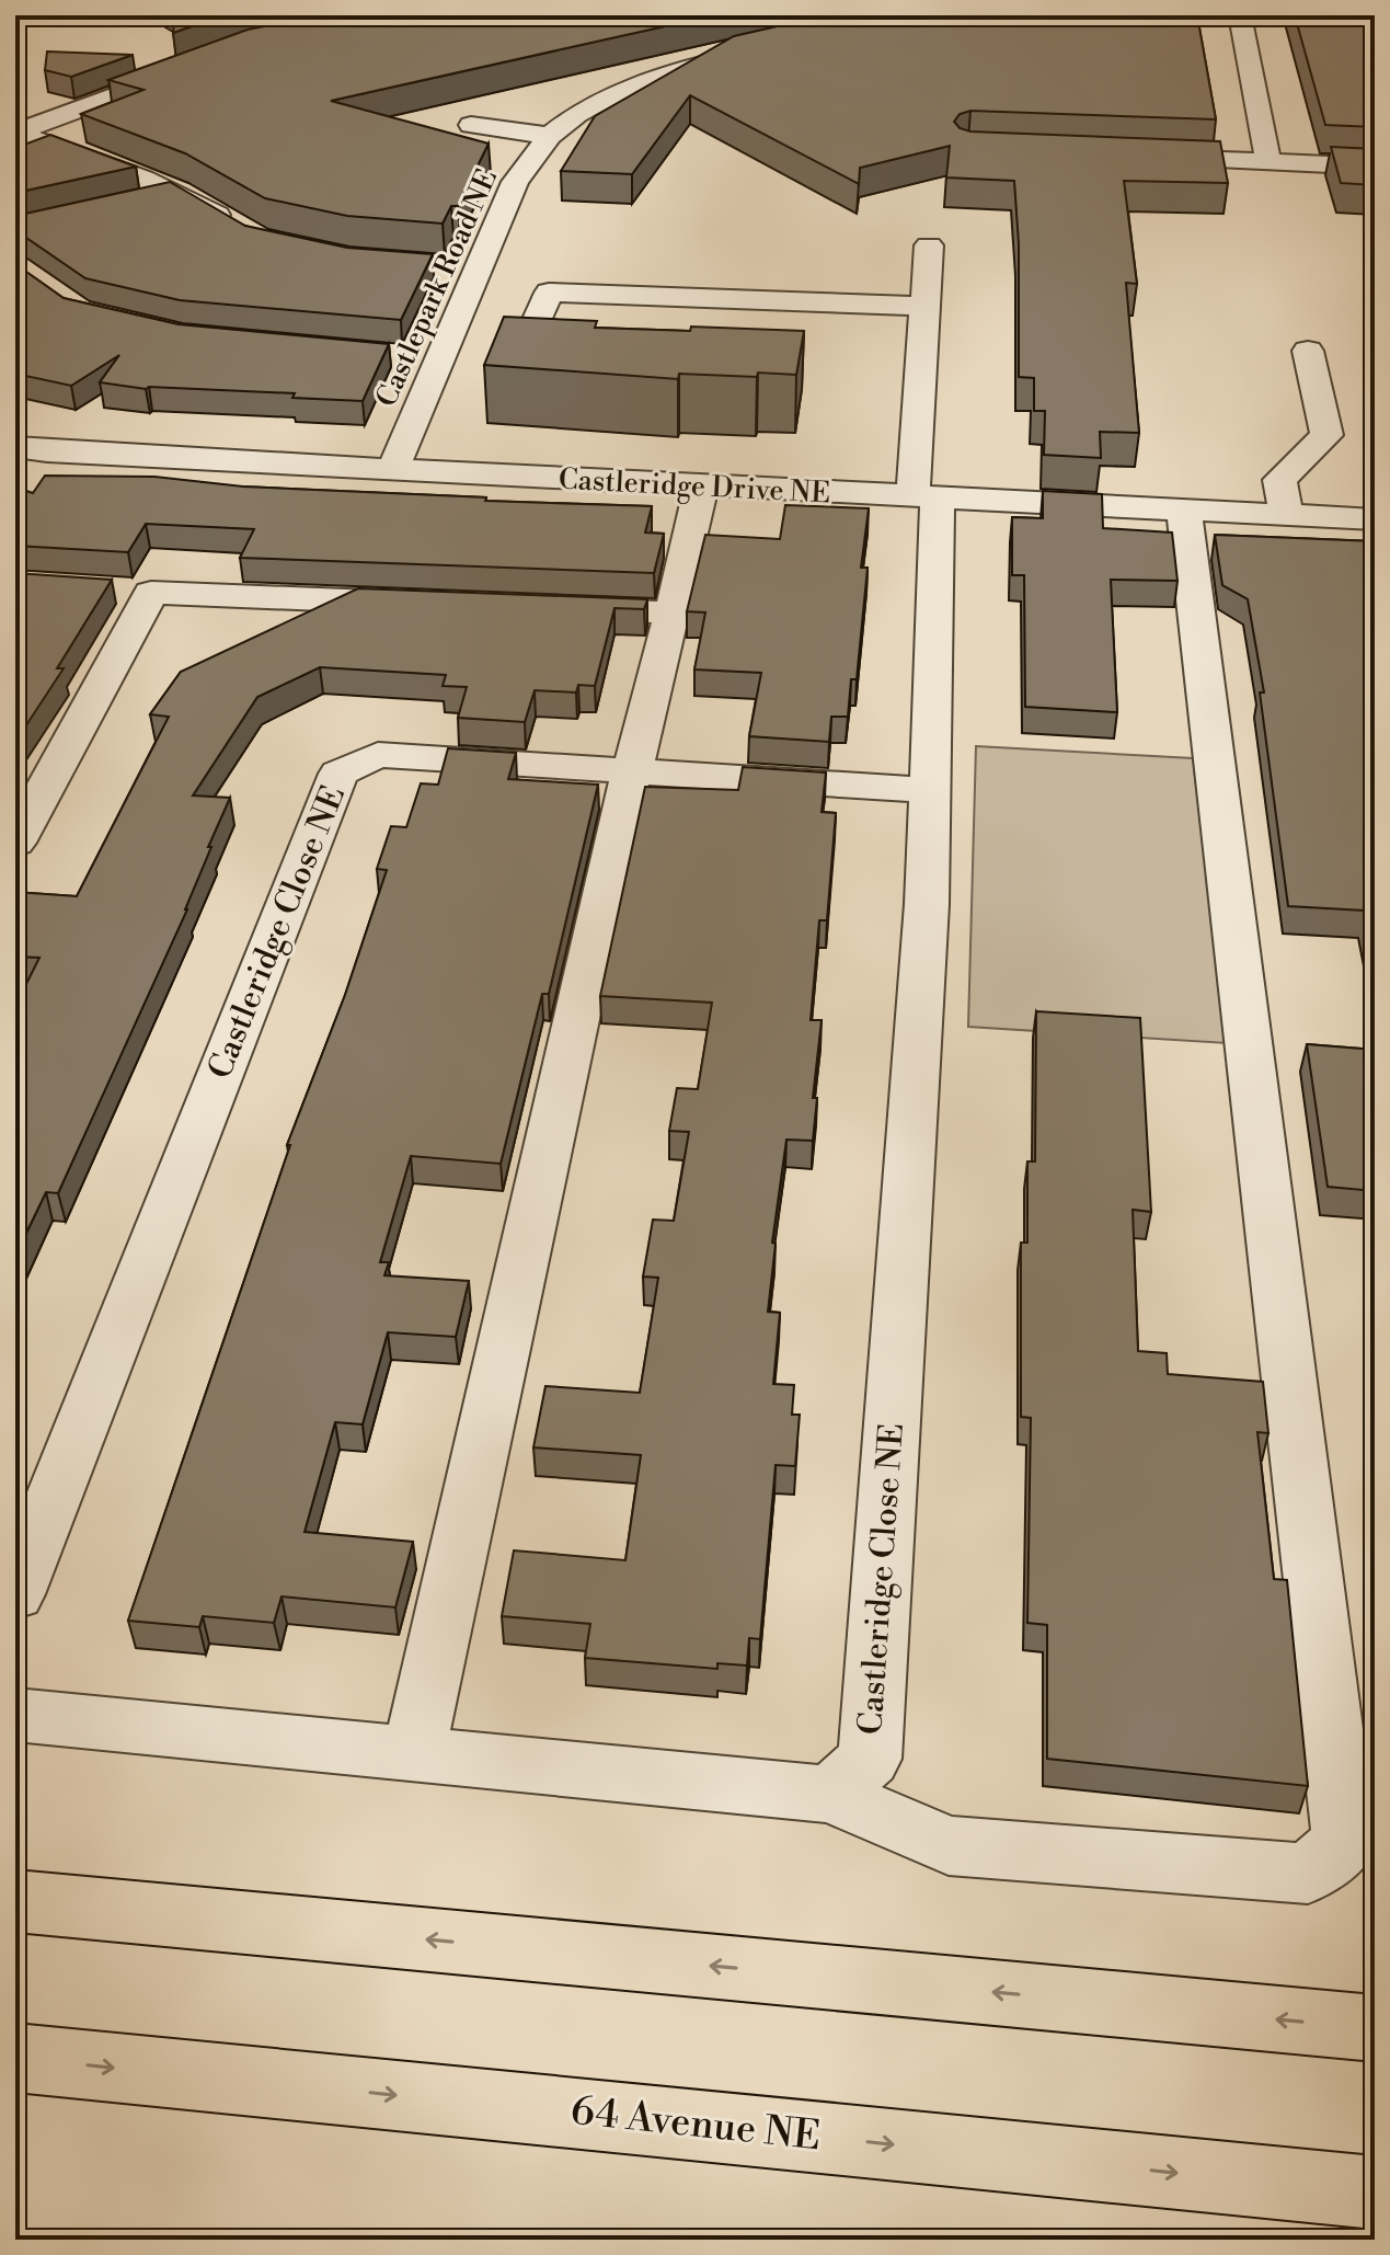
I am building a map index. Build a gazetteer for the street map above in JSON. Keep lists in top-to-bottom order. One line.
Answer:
{"streets":{"main road":["64 Avenue NE"],"street":["Castlepark Road NE","Castleridge Drive NE","Castleridge Close NE"]},"crossings":[["Castlepark Road NE","Castleridge Drive NE"],["Castleridge Drive NE","Castleridge Close NE"]]}
